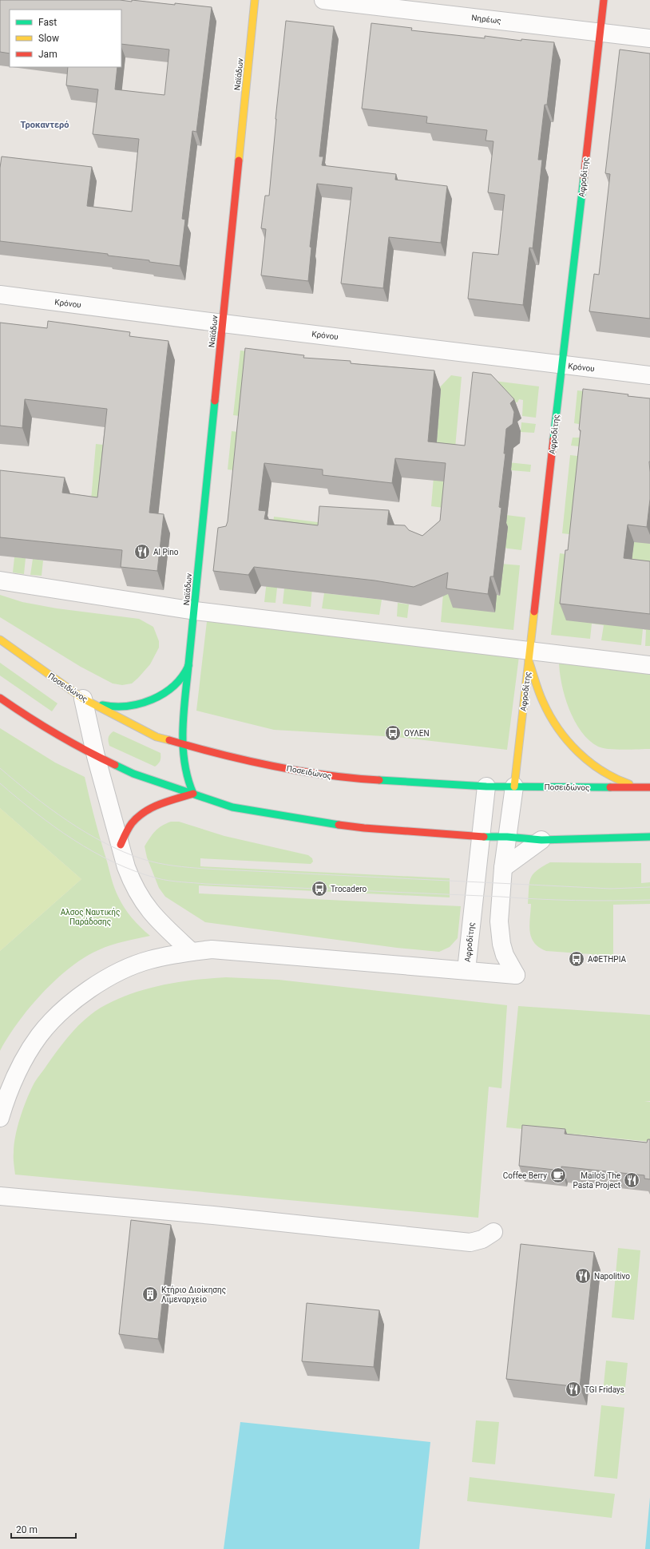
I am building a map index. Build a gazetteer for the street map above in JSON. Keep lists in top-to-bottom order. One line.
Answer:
{"streets":{"main road":["Ναϊάδων","Αφροδίτης","Ποσειδώνος"],"street":["Νηρέως","Κρόνου"]},"crossings":[["Νηρέως","Αφροδίτης"],["Ναϊάδων","Κρόνου"],["Ναϊάδων","Ποσειδώνος"],["Αφροδίτης","Κρόνου"],["Αφροδίτης","Ποσειδώνος"]],"districts":["Τροκαντερό"],"parks":["Αλσος Ναυτικής Παράδοσης"],"places":{"restaurant":["Al Pino","Mailo's The Pasta Project","Napolitivo","TGI Fridays"],"bus stop":["ΟΥΛΕΝ","Trocadero","ΑΦΕΤΗΡΙΑ"],"cafe":["Coffee Berry"],"building":["Κτήριο Διοίκησης Λιμεναρχείο"]},"legend":["Fast","Slow","Jam"],"scale_bar":"20 m"}
